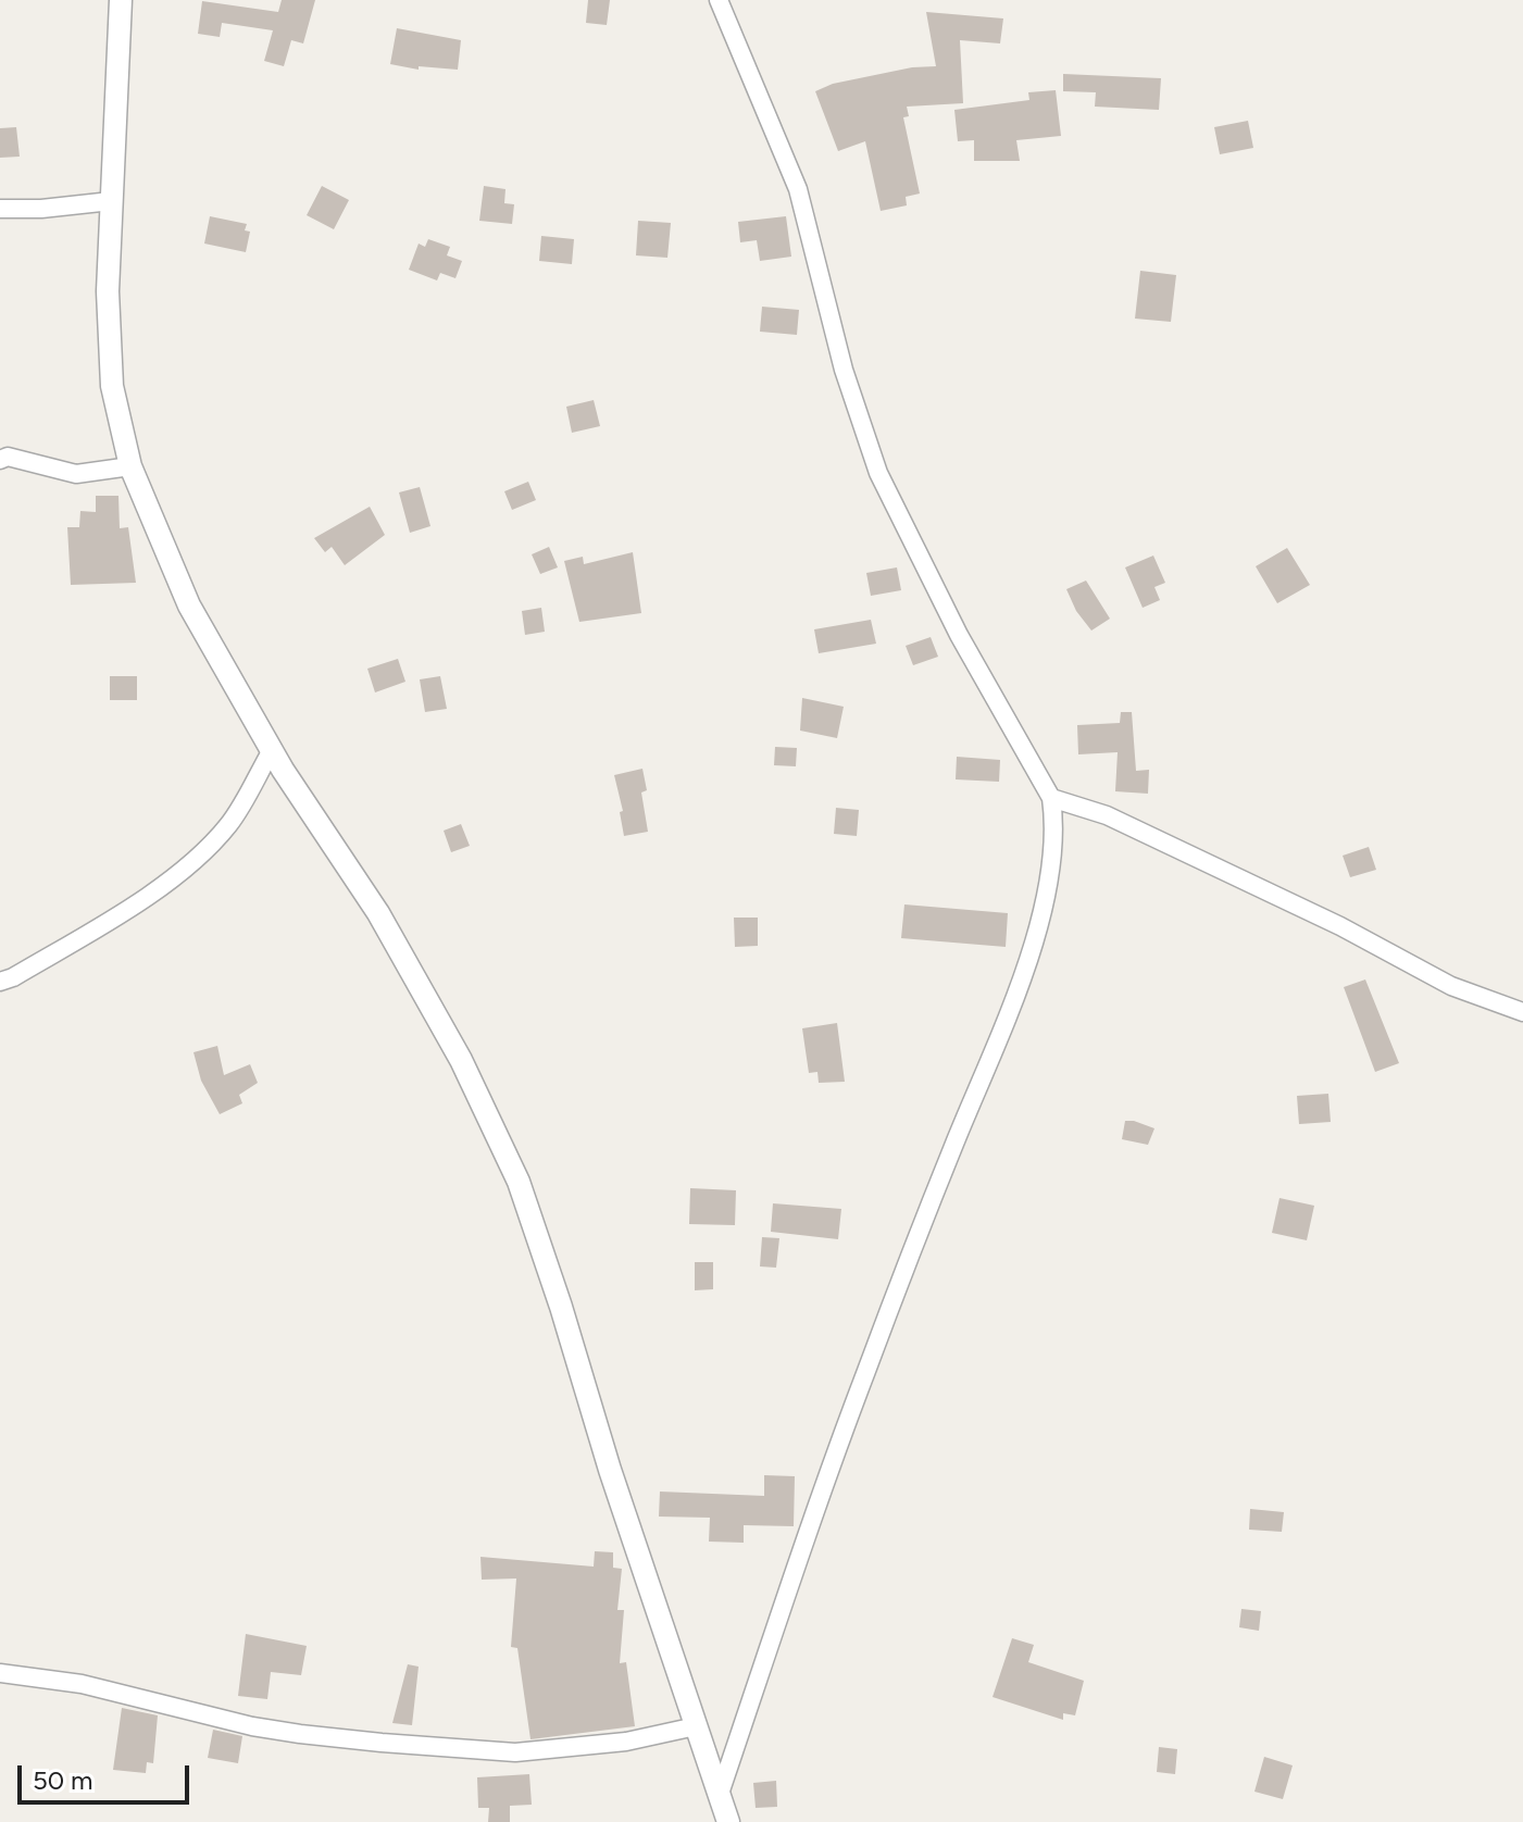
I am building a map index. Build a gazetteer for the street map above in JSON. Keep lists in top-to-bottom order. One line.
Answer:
{"scale_bar":"50 m"}
